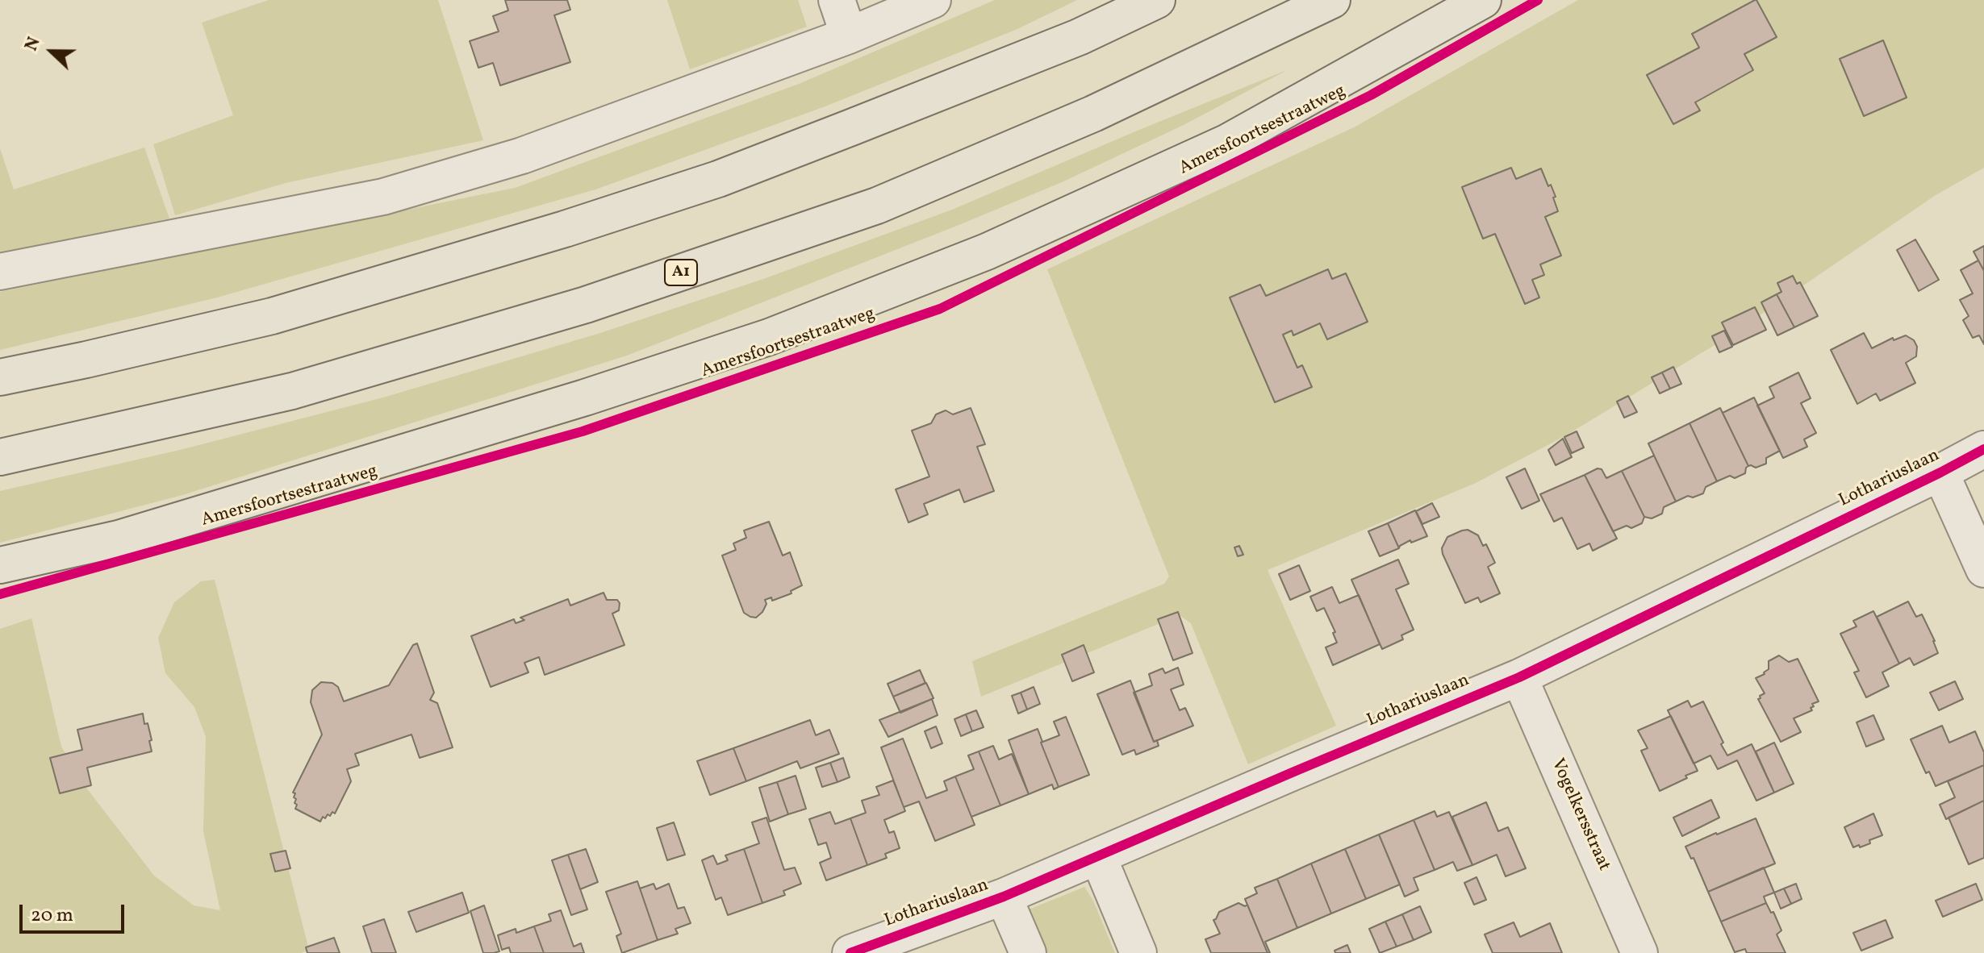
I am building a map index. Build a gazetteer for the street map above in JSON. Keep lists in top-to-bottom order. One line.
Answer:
{"streets":{"main road":["Amersfoortsestraatweg","A1"],"street":["Lothariuslaan","Vogelkersstraat"]},"crossings":[["Lothariuslaan","Vogelkersstraat"]],"scale_bar":"20 m","north":"left"}
